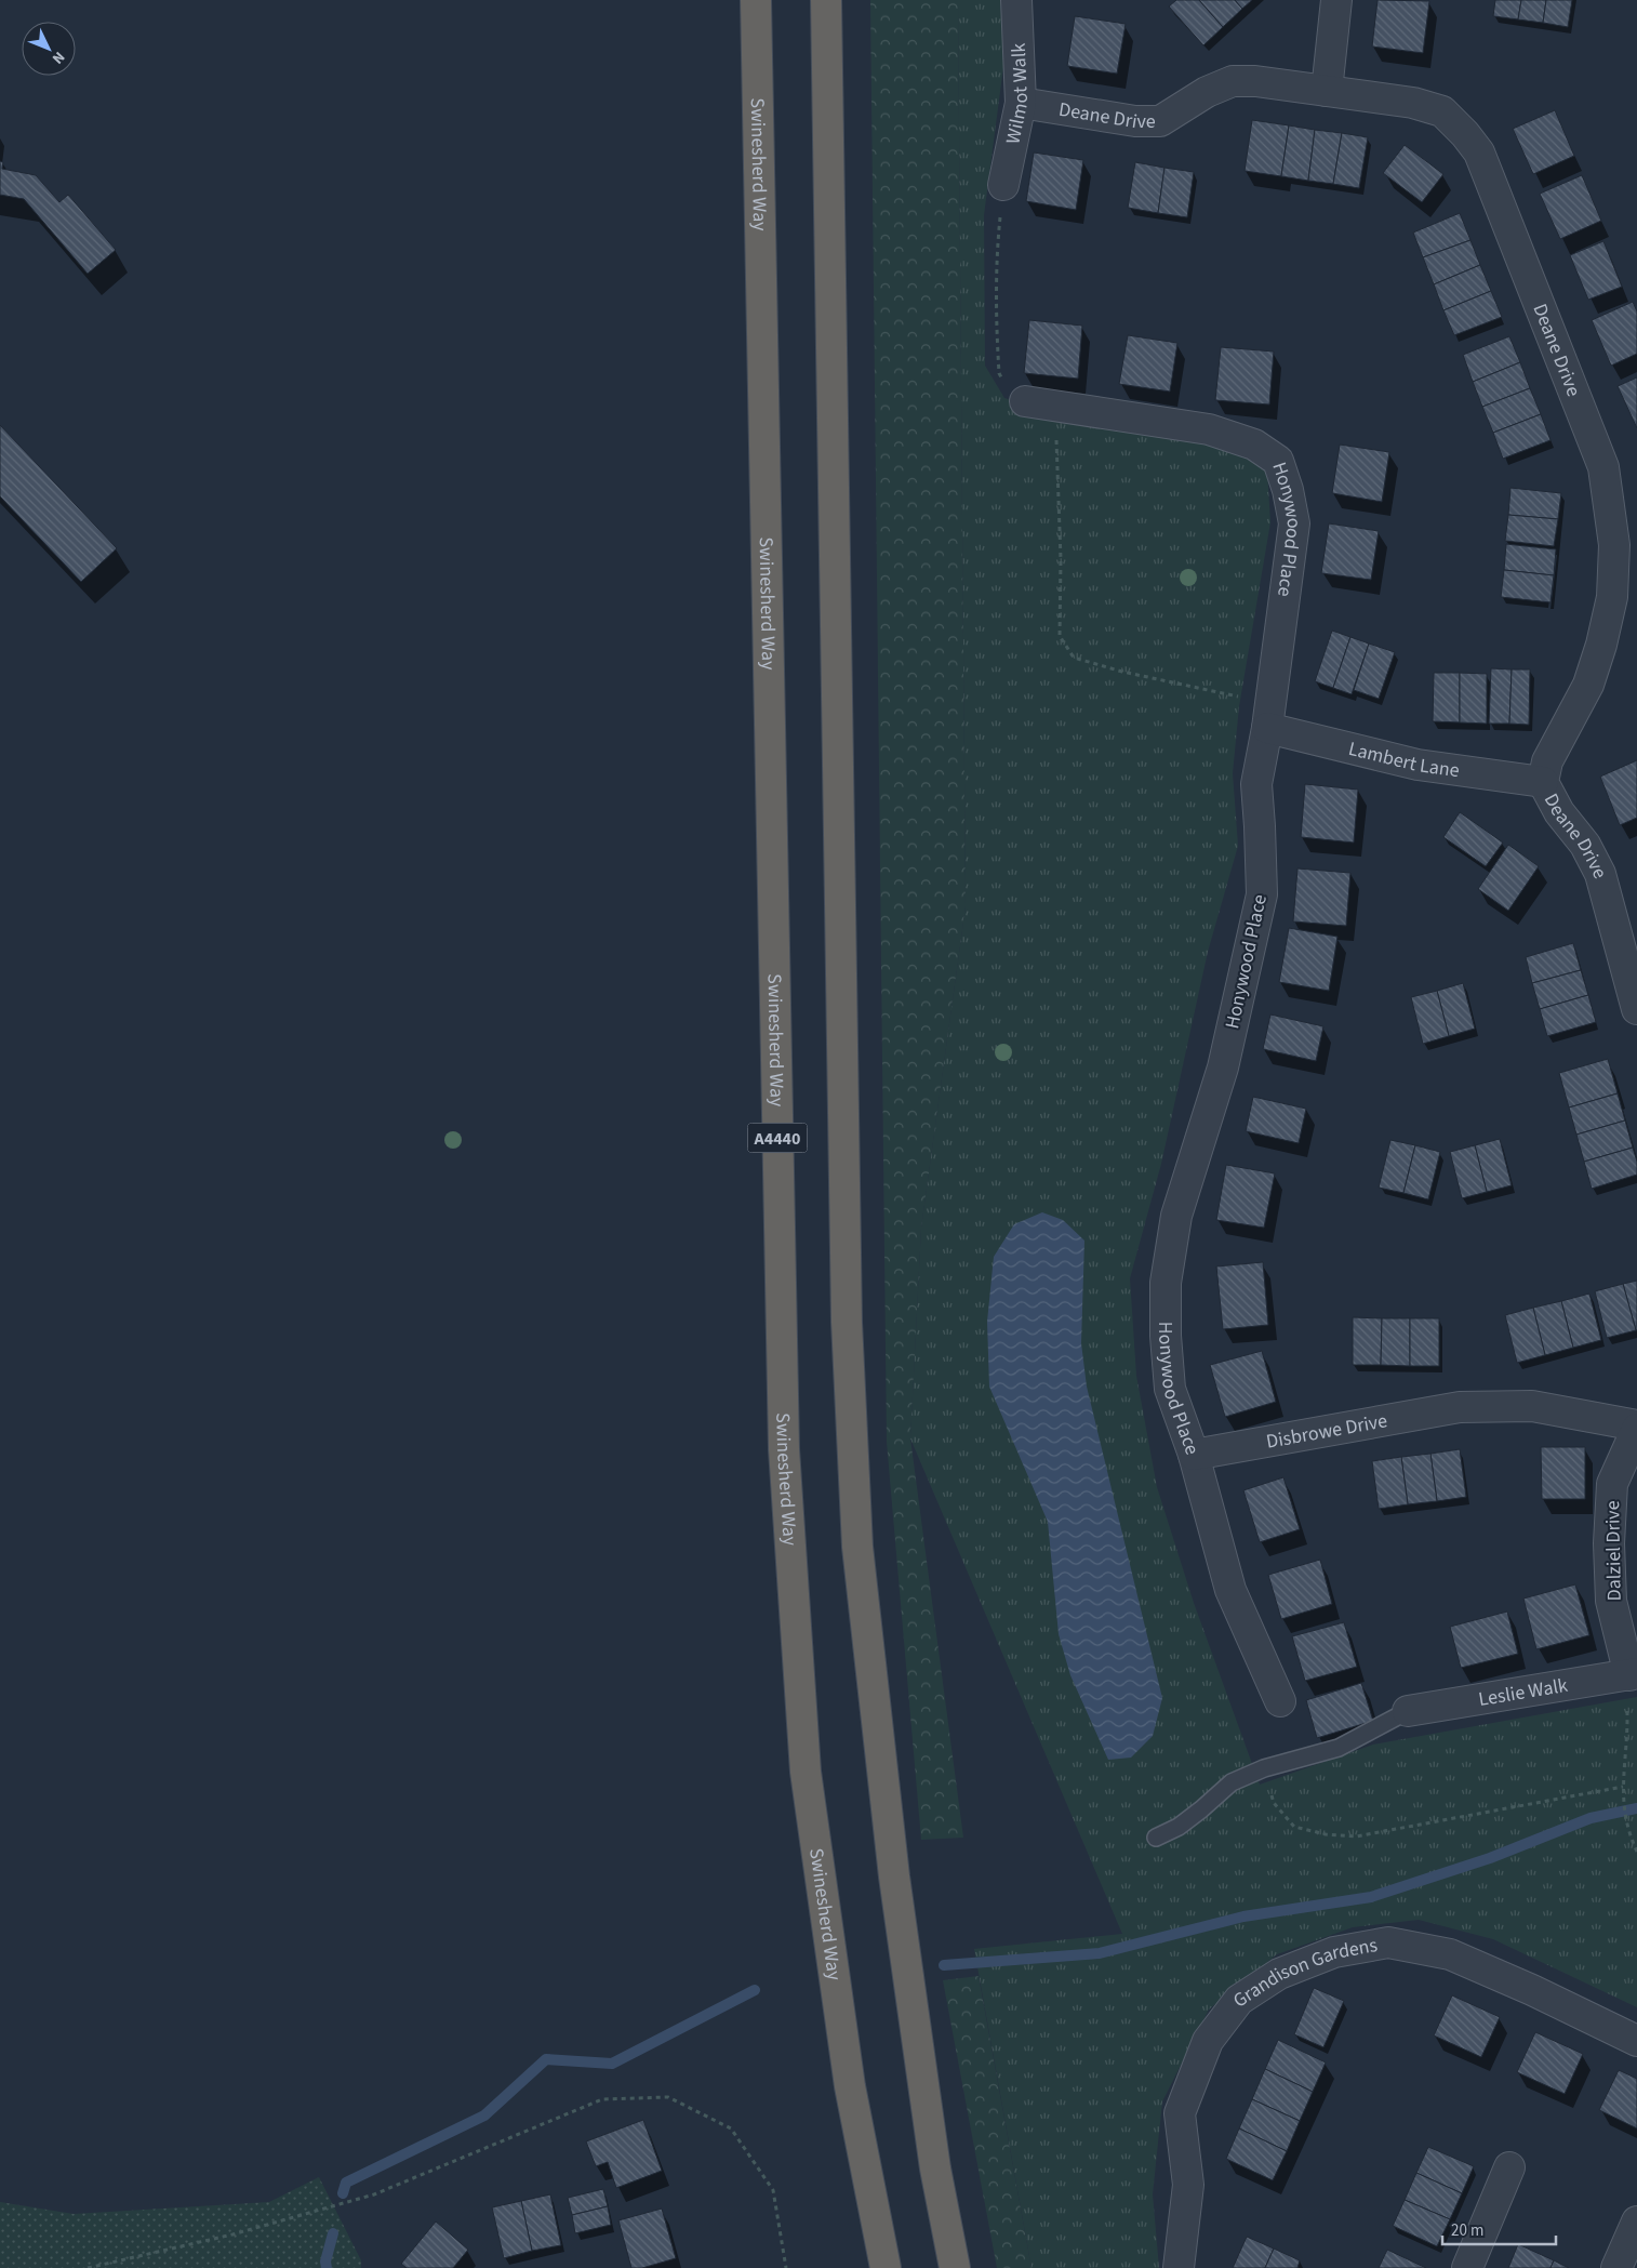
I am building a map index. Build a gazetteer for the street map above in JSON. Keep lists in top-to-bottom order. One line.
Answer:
{"streets":{"highway":["Swinesherd Way","A4440"],"street":["Wilmot Walk","Deane Drive","Honywood Place","Lambert Lane","Disbrowe Drive","Dalziel Drive","Leslie Walk","Grandison Gardens"]},"crossings":[["Wilmot Walk","Deane Drive"],["Deane Drive","Lambert Lane"],["Honywood Place","Lambert Lane"],["Honywood Place","Disbrowe Drive"],["Disbrowe Drive","Dalziel Drive"],["Dalziel Drive","Leslie Walk"]],"scale_bar":"20 m","north":"bottom right"}
